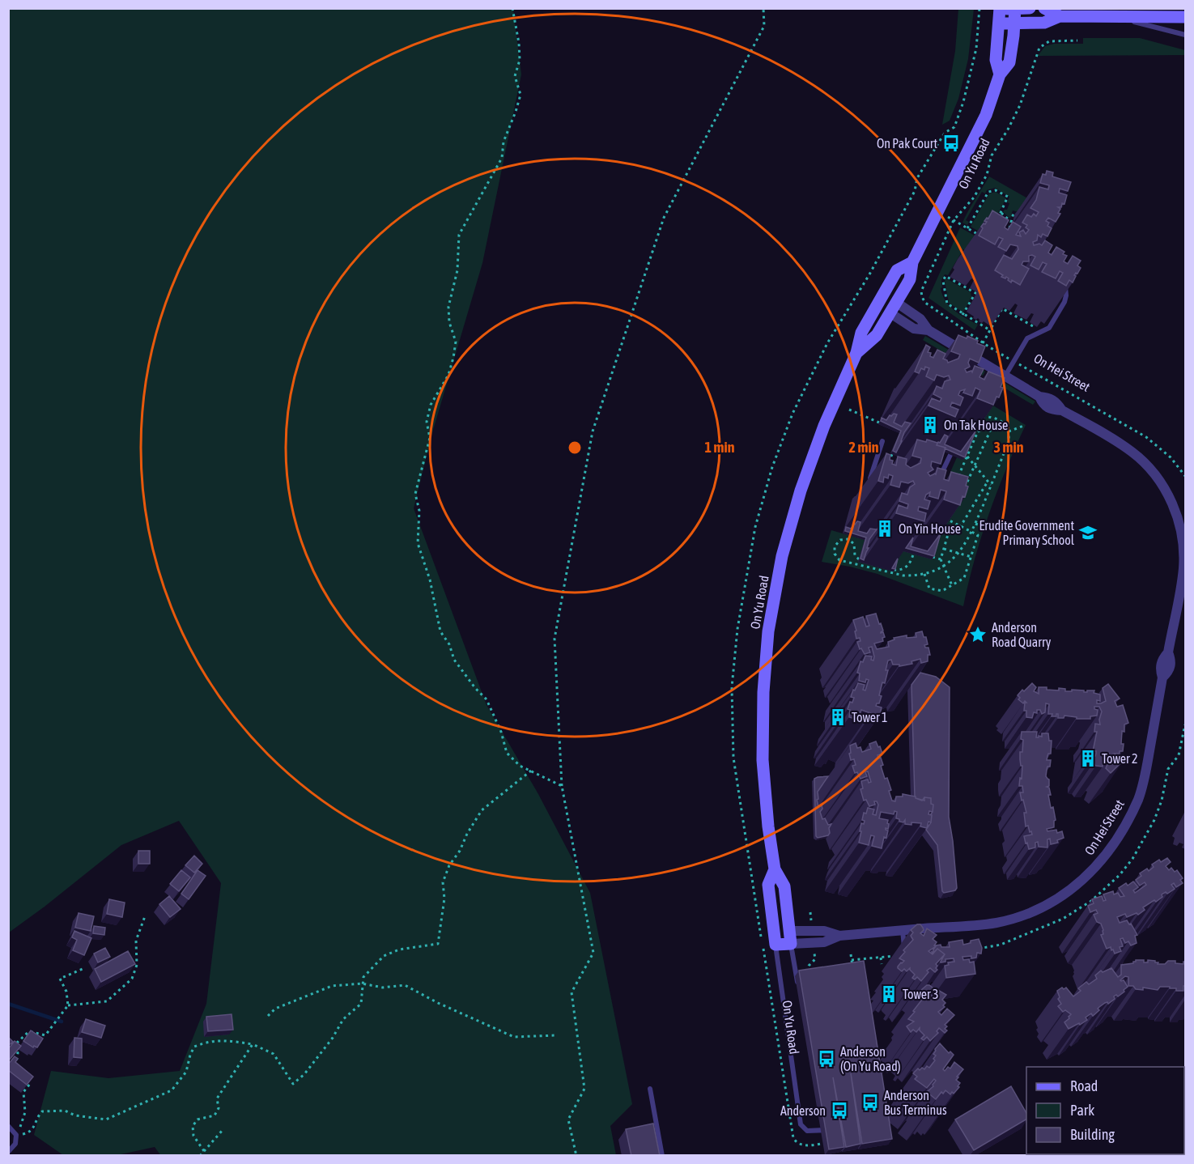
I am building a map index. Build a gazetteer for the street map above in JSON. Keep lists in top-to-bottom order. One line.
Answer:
{"streets":{"street":["On Yu Road","On Hei Street"]},"crossings":[["On Yu Road","On Hei Street"]],"places":{"bus stop":["On Pak Court","Anderson (On Yu Road)","Anderson Bus Terminus","Anderson"],"building":["On Tak House","On Yin House","Tower 1","Tower 2","Tower 3"],"school or university":["Erudite Government Primary School"],"place":["Anderson Road Quarry"]},"legend":["Road","Park","Building"],"rings":["1 min","2 min","3 min"]}
